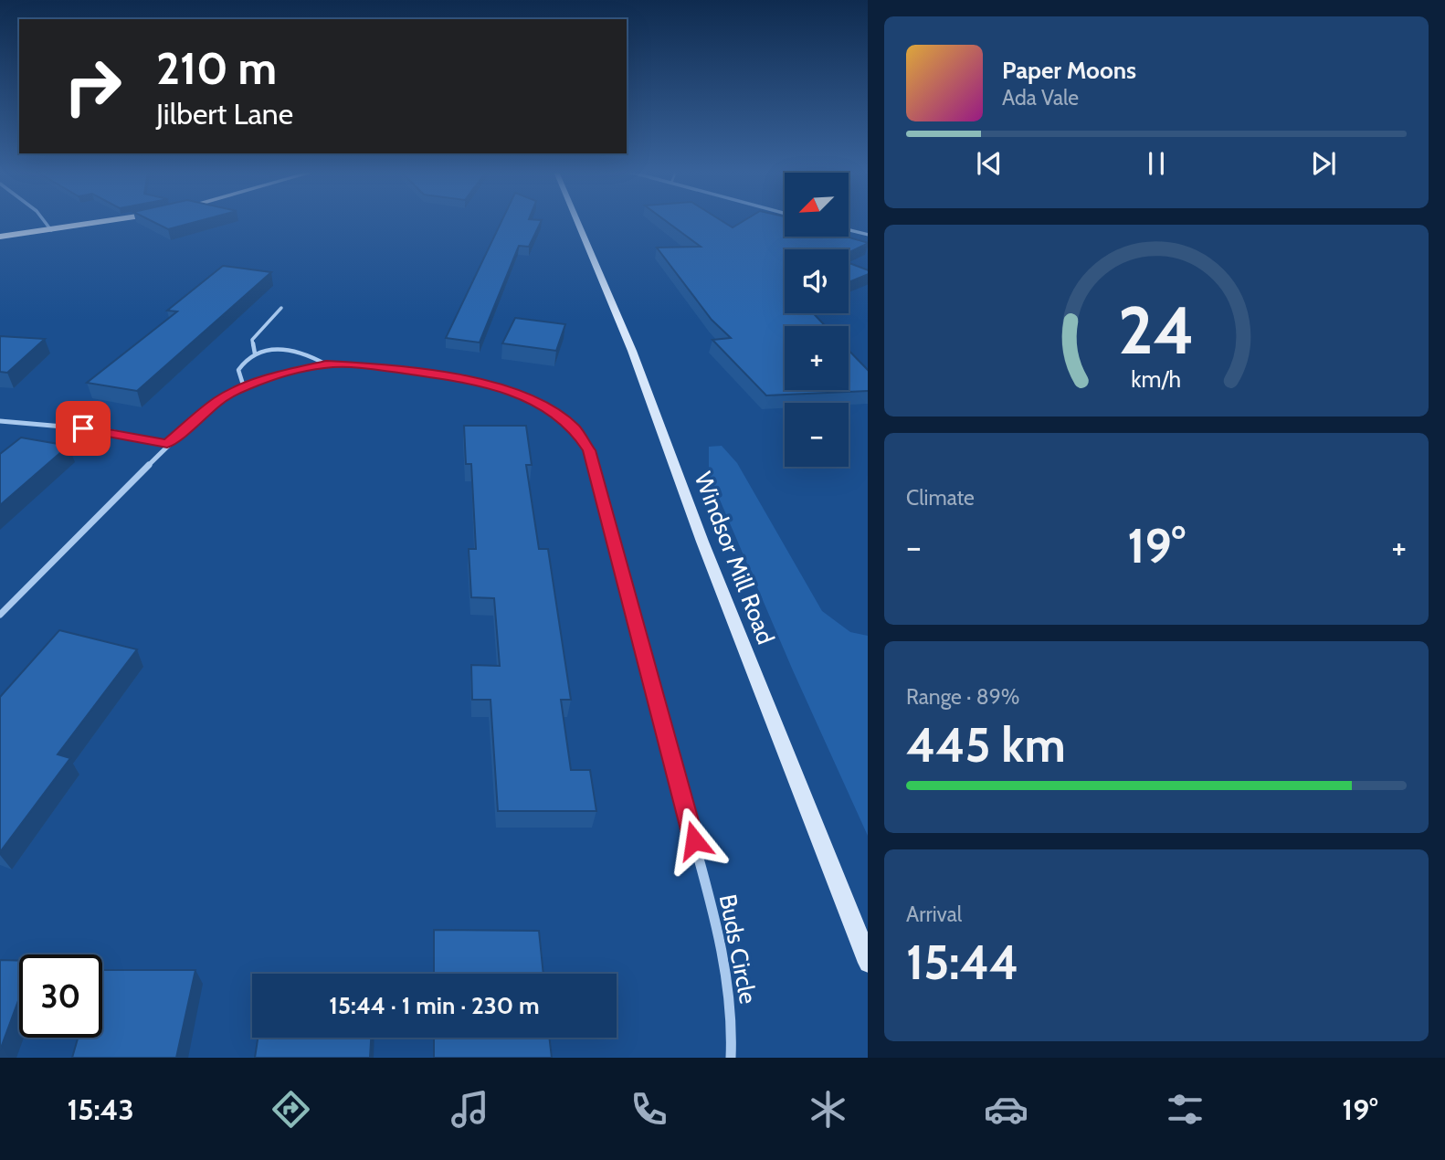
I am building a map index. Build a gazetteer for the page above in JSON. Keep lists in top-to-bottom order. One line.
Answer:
{"streets":{"main road":["Windsor Mill Road"],"street":["Buds Circle"]},"north":"bottom left","page":{"turn":["210 m","Jilbert Lane"],"song":["Paper Moons","Ada Vale"],"map_buttons":["+","−"],"tile":["Climate",["Range · 89%","445 km"],["Arrival","15:44"]],"heat":["−","19°","+"],"limit":"30","trip":"15:44 · 1 min · 230 m","tabs":["15:43","19°"],"gauge":["24","km/h"]}}
